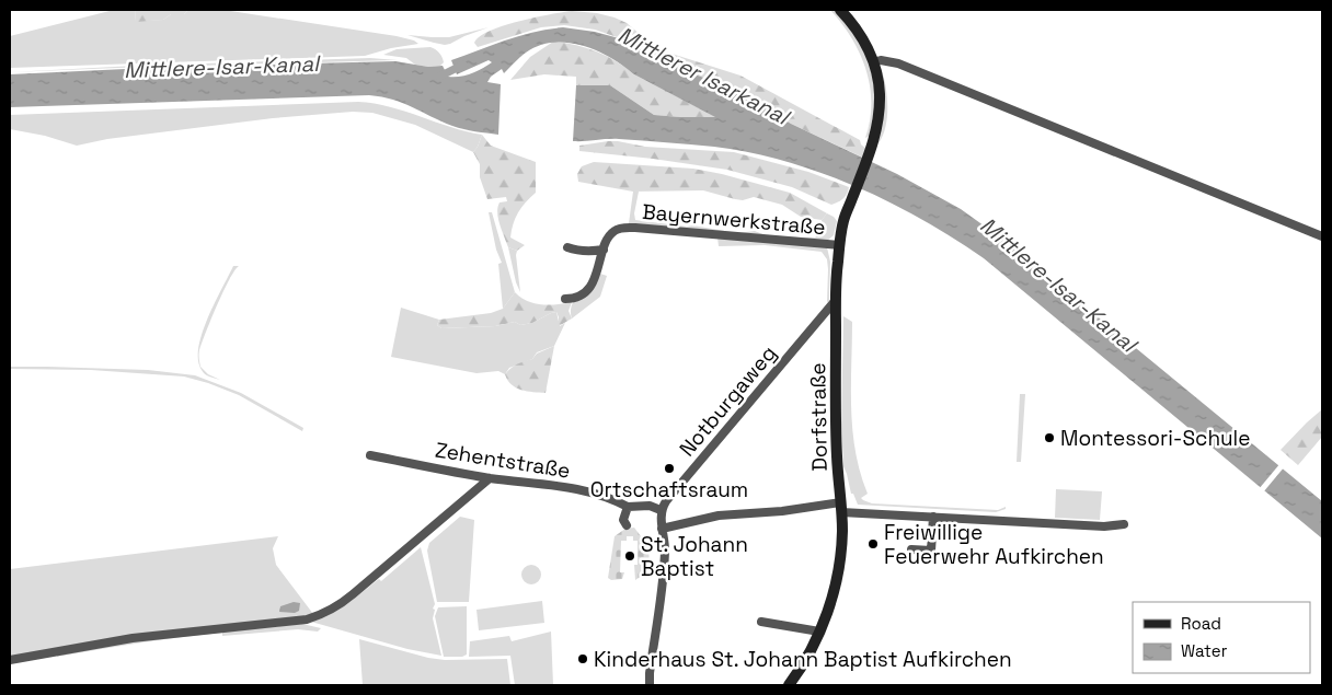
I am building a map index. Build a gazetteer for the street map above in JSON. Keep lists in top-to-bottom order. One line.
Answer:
{"streets":{"street":["Bayernwerkstraße","Notburgaweg","Dorfstraße","Zehentstraße"]},"crossings":[["Bayernwerkstraße","Dorfstraße"],["Notburgaweg","Dorfstraße"]],"water":["Mittlere-Isar-Kanal","Mittlerer Isarkanal"],"places":["Montessori-Schule","Ortschaftsraum","Freiwillige Feuerwehr Aufkirchen","St. Johann Baptist","Kinderhaus St. Johann Baptist Aufkirchen"],"legend":["Road","Water"]}
